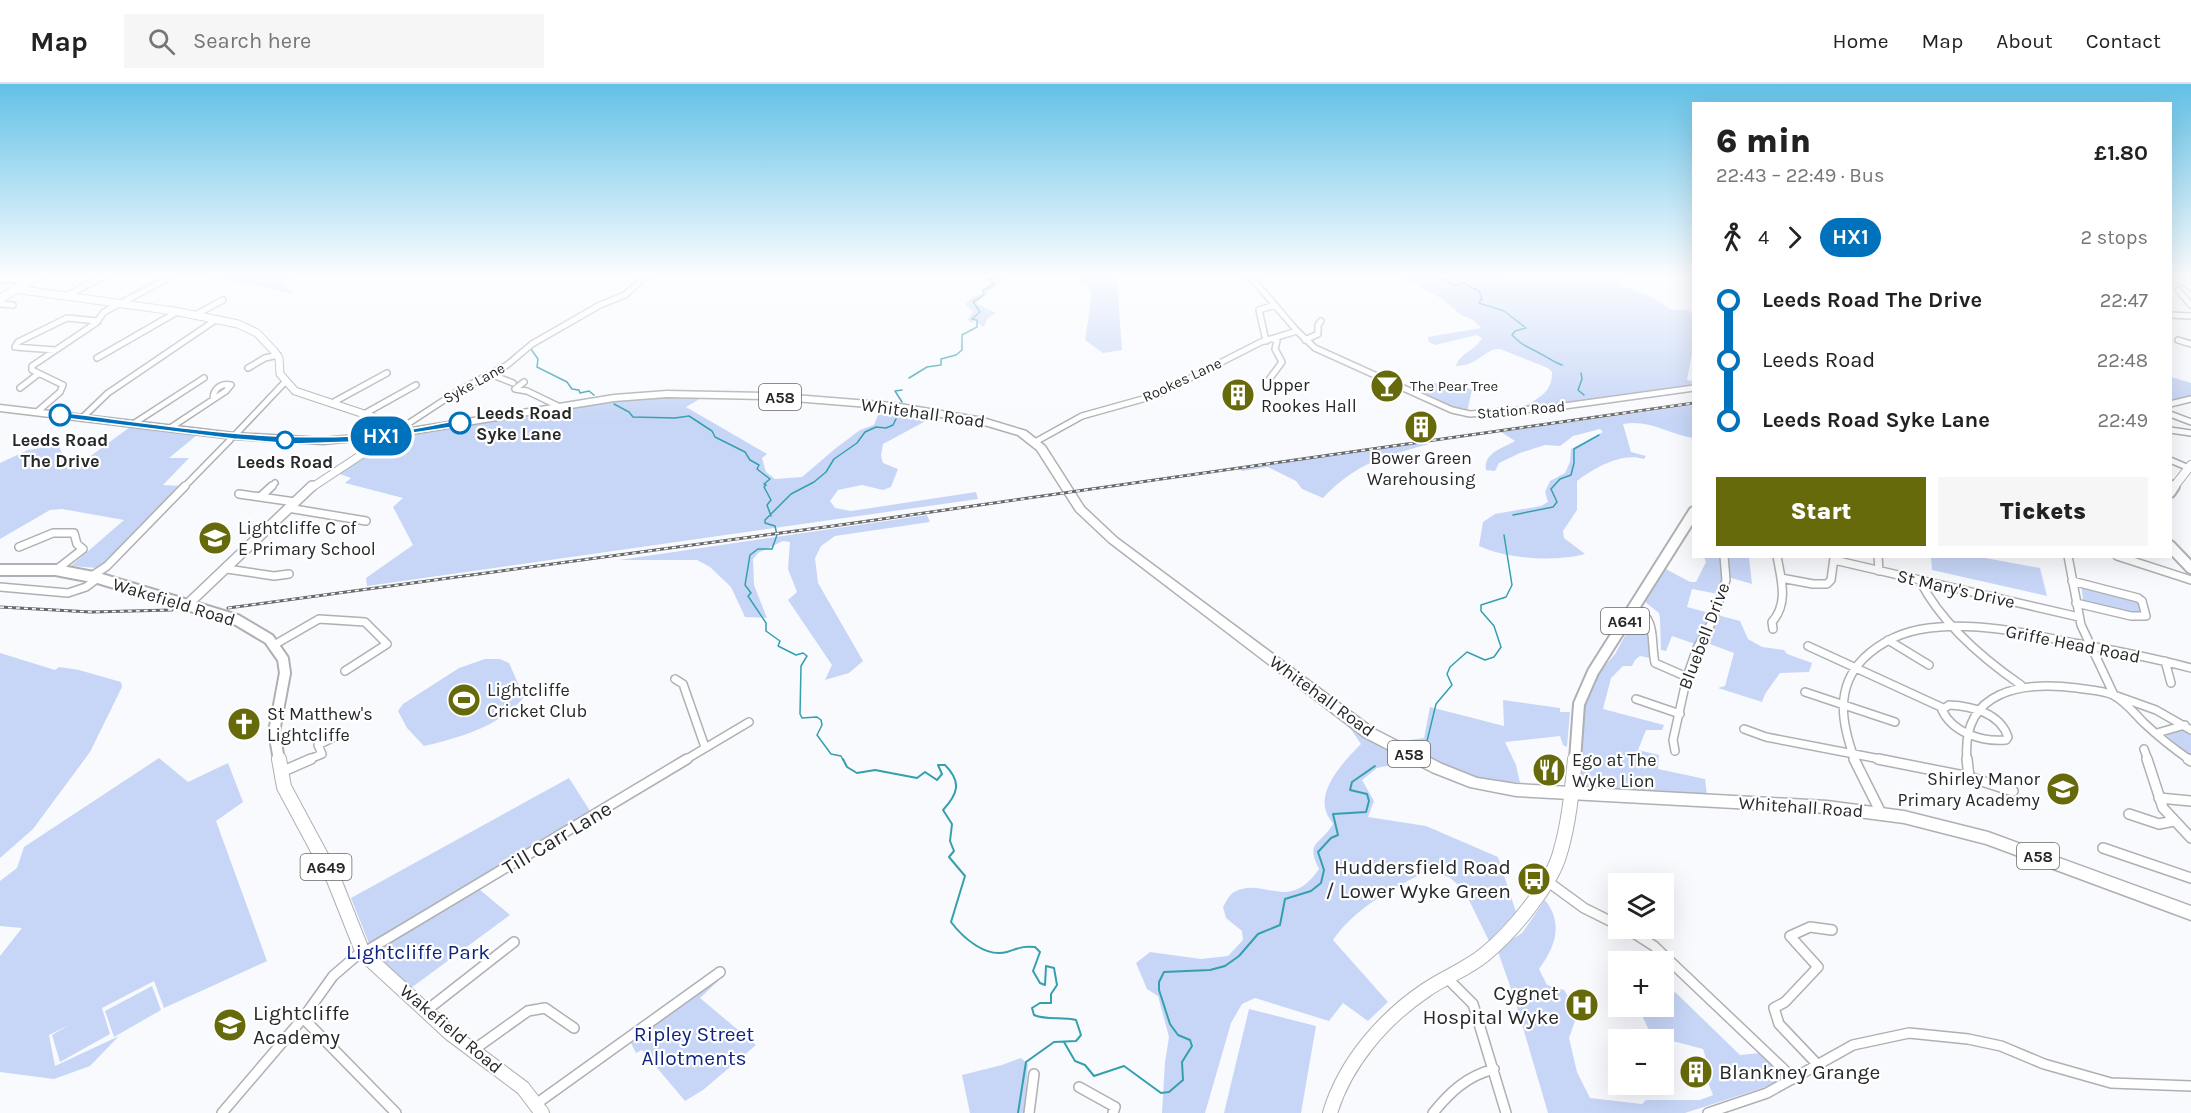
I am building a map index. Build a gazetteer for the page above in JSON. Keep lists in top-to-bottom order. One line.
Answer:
{"streets":{"highway":["A58","Whitehall Road"],"main road":["Wakefield Road","A641","A649"],"street":["Rookes Lane","Syke Lane","Station Road","St Mary's Drive","Bluebell Drive","Griffe Head Road","Till Carr Lane"]},"crossings":[["Rookes Lane","Station Road"],["Rookes Lane","Whitehall Road"],["Syke Lane","A58"],["Syke Lane","Whitehall Road"],["Syke Lane","Wakefield Road"],["A58","Whitehall Road"],["Whitehall Road","A641"],["Wakefield Road","Till Carr Lane"]],"parks":["Lightcliffe Park","Ripley Street Allotments"],"places":{"bar":["The Pear Tree"],"building":["Upper Rookes Hall","Bower Green Warehousing","Blankney Grange"],"other":["Leeds Road The Drive","Leeds Road Syke Lane","Leeds Road"],"school or university":["Lightcliffe C of E Primary School","Shirley Manor Primary Academy","Lightcliffe Academy"],"sports":["Lightcliffe Cricket Club"],"church":["St Matthew's Lightcliffe"],"restaurant":["Ego at The Wyke Lion"],"bus stop":["Huddersfield Road / Lower Wyke Green"],"hospital":["Cygnet Hospital Wyke"]},"lines":["bus line HX1"],"page":{"header":"Map","search":"Search here","nav":["Home","Map","About","Contact"],"on_map":"HX1","heading":["6 min","22:43 – 22:49 · Bus","£1.80"],"legs":["4","HX1","2 stops"],"list":[{"name":"Leeds Road The Drive","value":"22:47"},{"name":"Leeds Road","value":"22:48"},{"name":"Leeds Road Syke Lane","value":"22:49"}],"buttons":["Start","Tickets"],"map_buttons":["+","−"]}}
